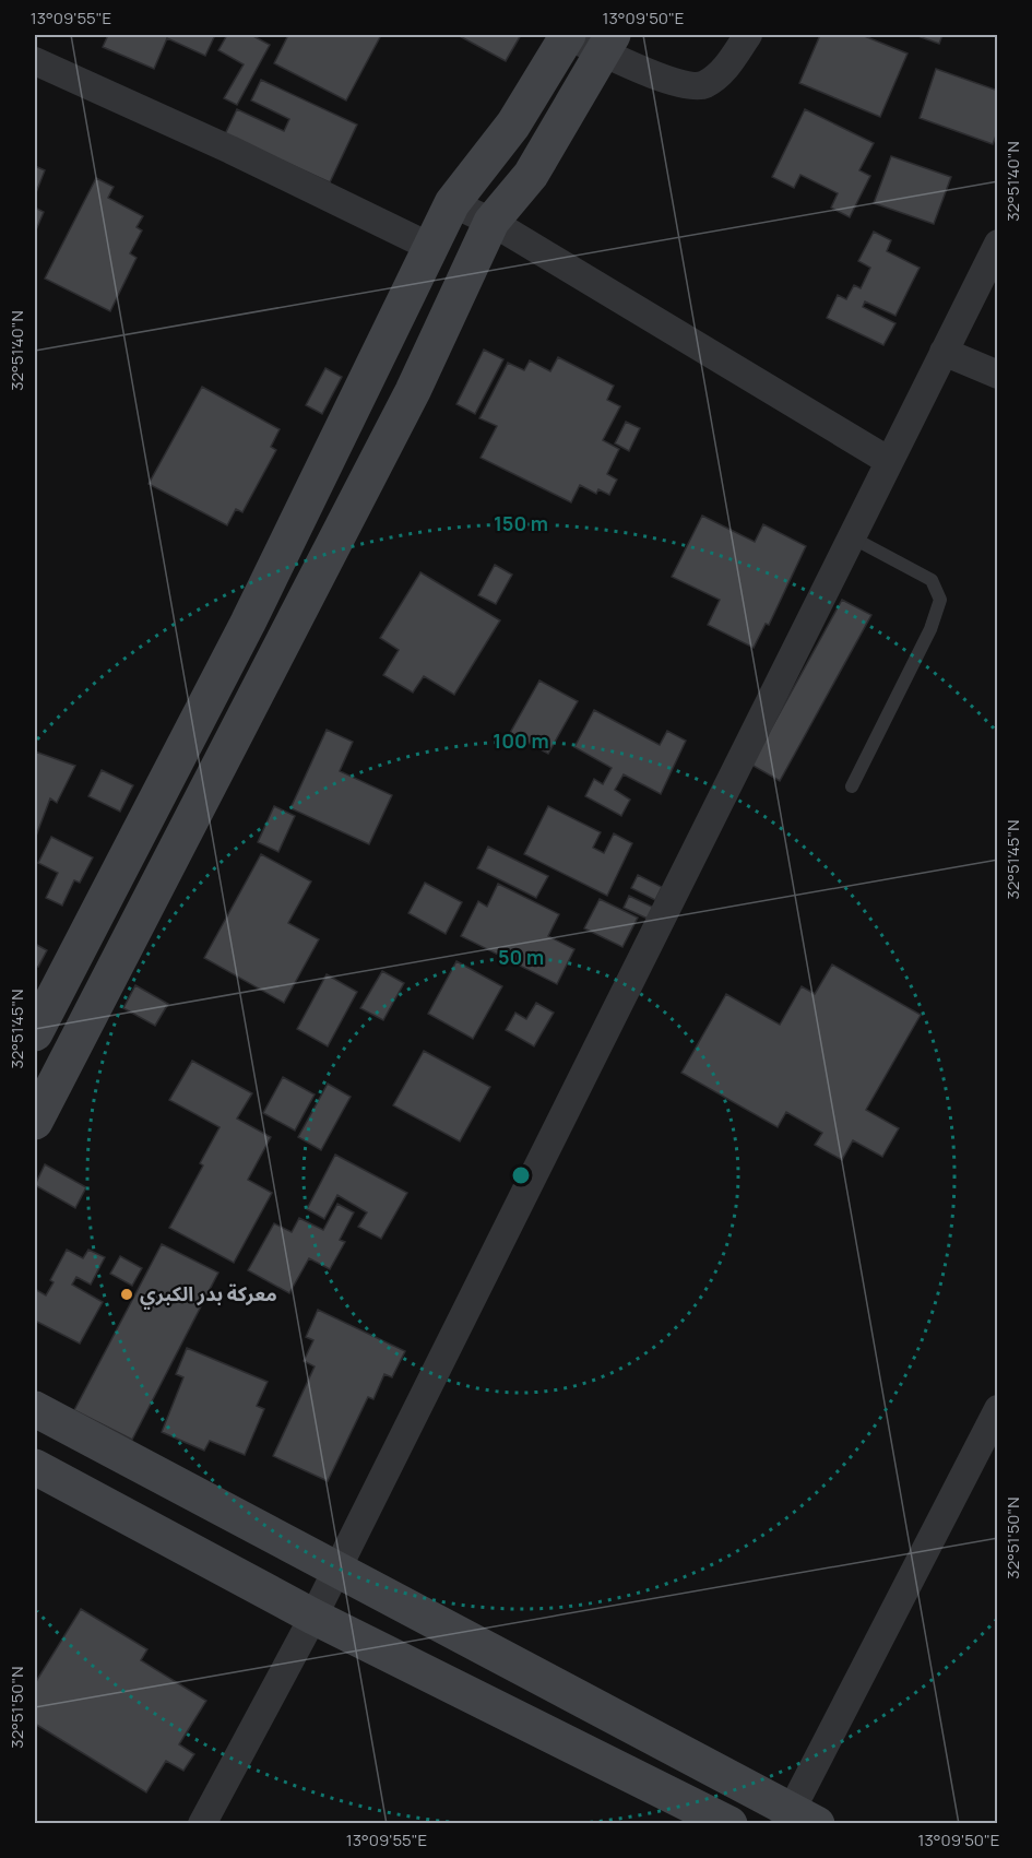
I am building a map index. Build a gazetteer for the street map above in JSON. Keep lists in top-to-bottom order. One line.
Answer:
{"places":["معركة بدر الكبري"],"coordinates":["13°09'55\"E","13°09'50\"E","32°51'40\"N","32°51'45\"N","32°51'50\"N"],"rings":["150 m","100 m","50 m"]}
